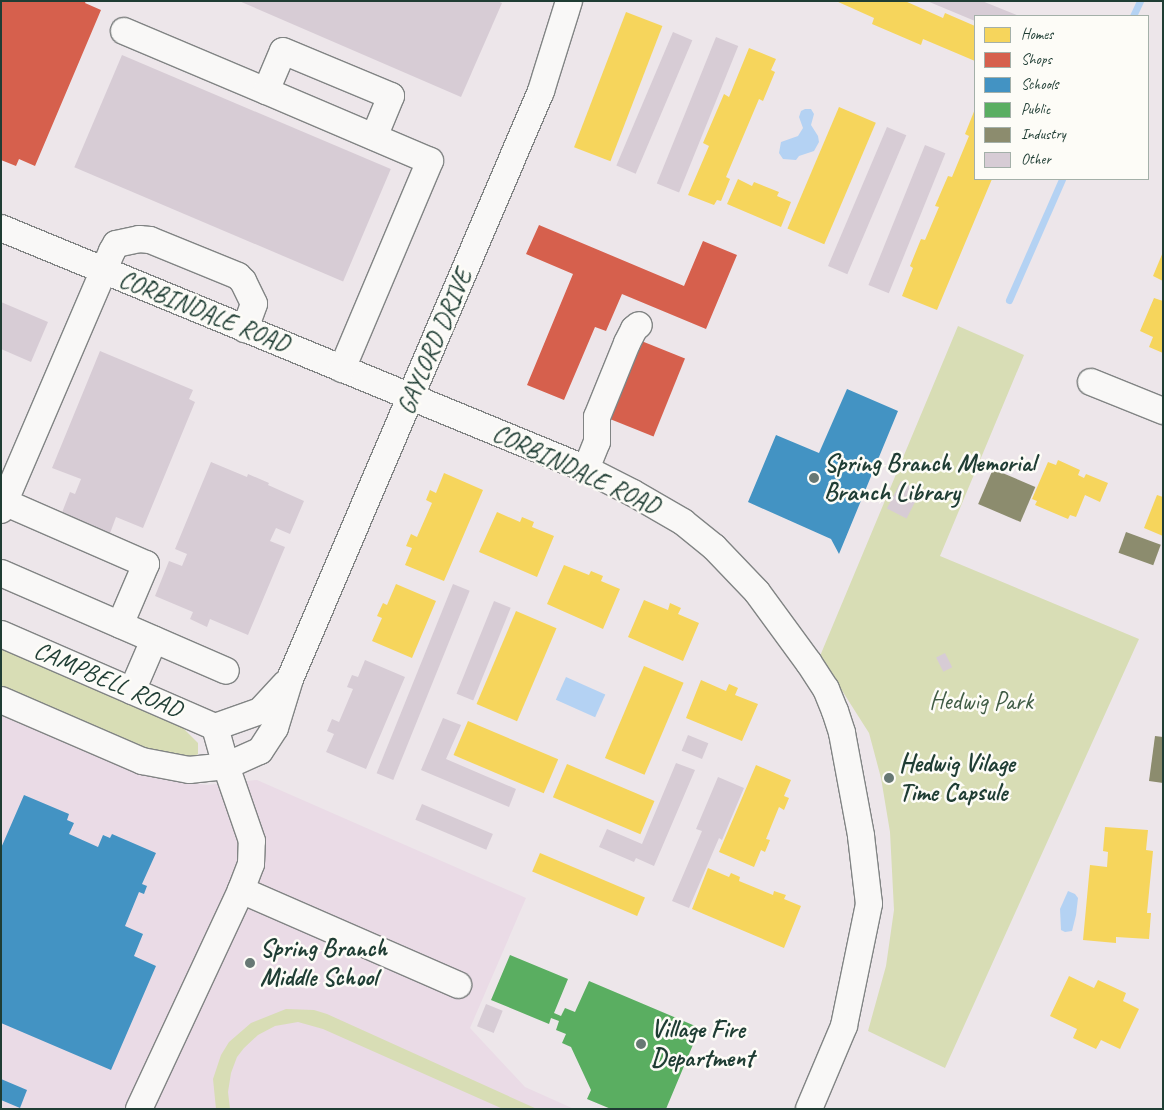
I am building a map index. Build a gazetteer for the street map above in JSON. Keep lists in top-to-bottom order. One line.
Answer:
{"streets":{"street":["CORBINDALE ROAD","GAYLORD DRIVE","CAMPBELL ROAD"]},"crossings":[["CORBINDALE ROAD","GAYLORD DRIVE"],["GAYLORD DRIVE","CAMPBELL ROAD"]],"parks":["Hedwig Park"],"places":["Spring Branch Memorial Branch Library","Hedwig Vilage Time Capsule","Spring Branch Middle School","Village Fire Department"],"legend":["Homes","Shops","Schools","Public","Industry","Other"]}
